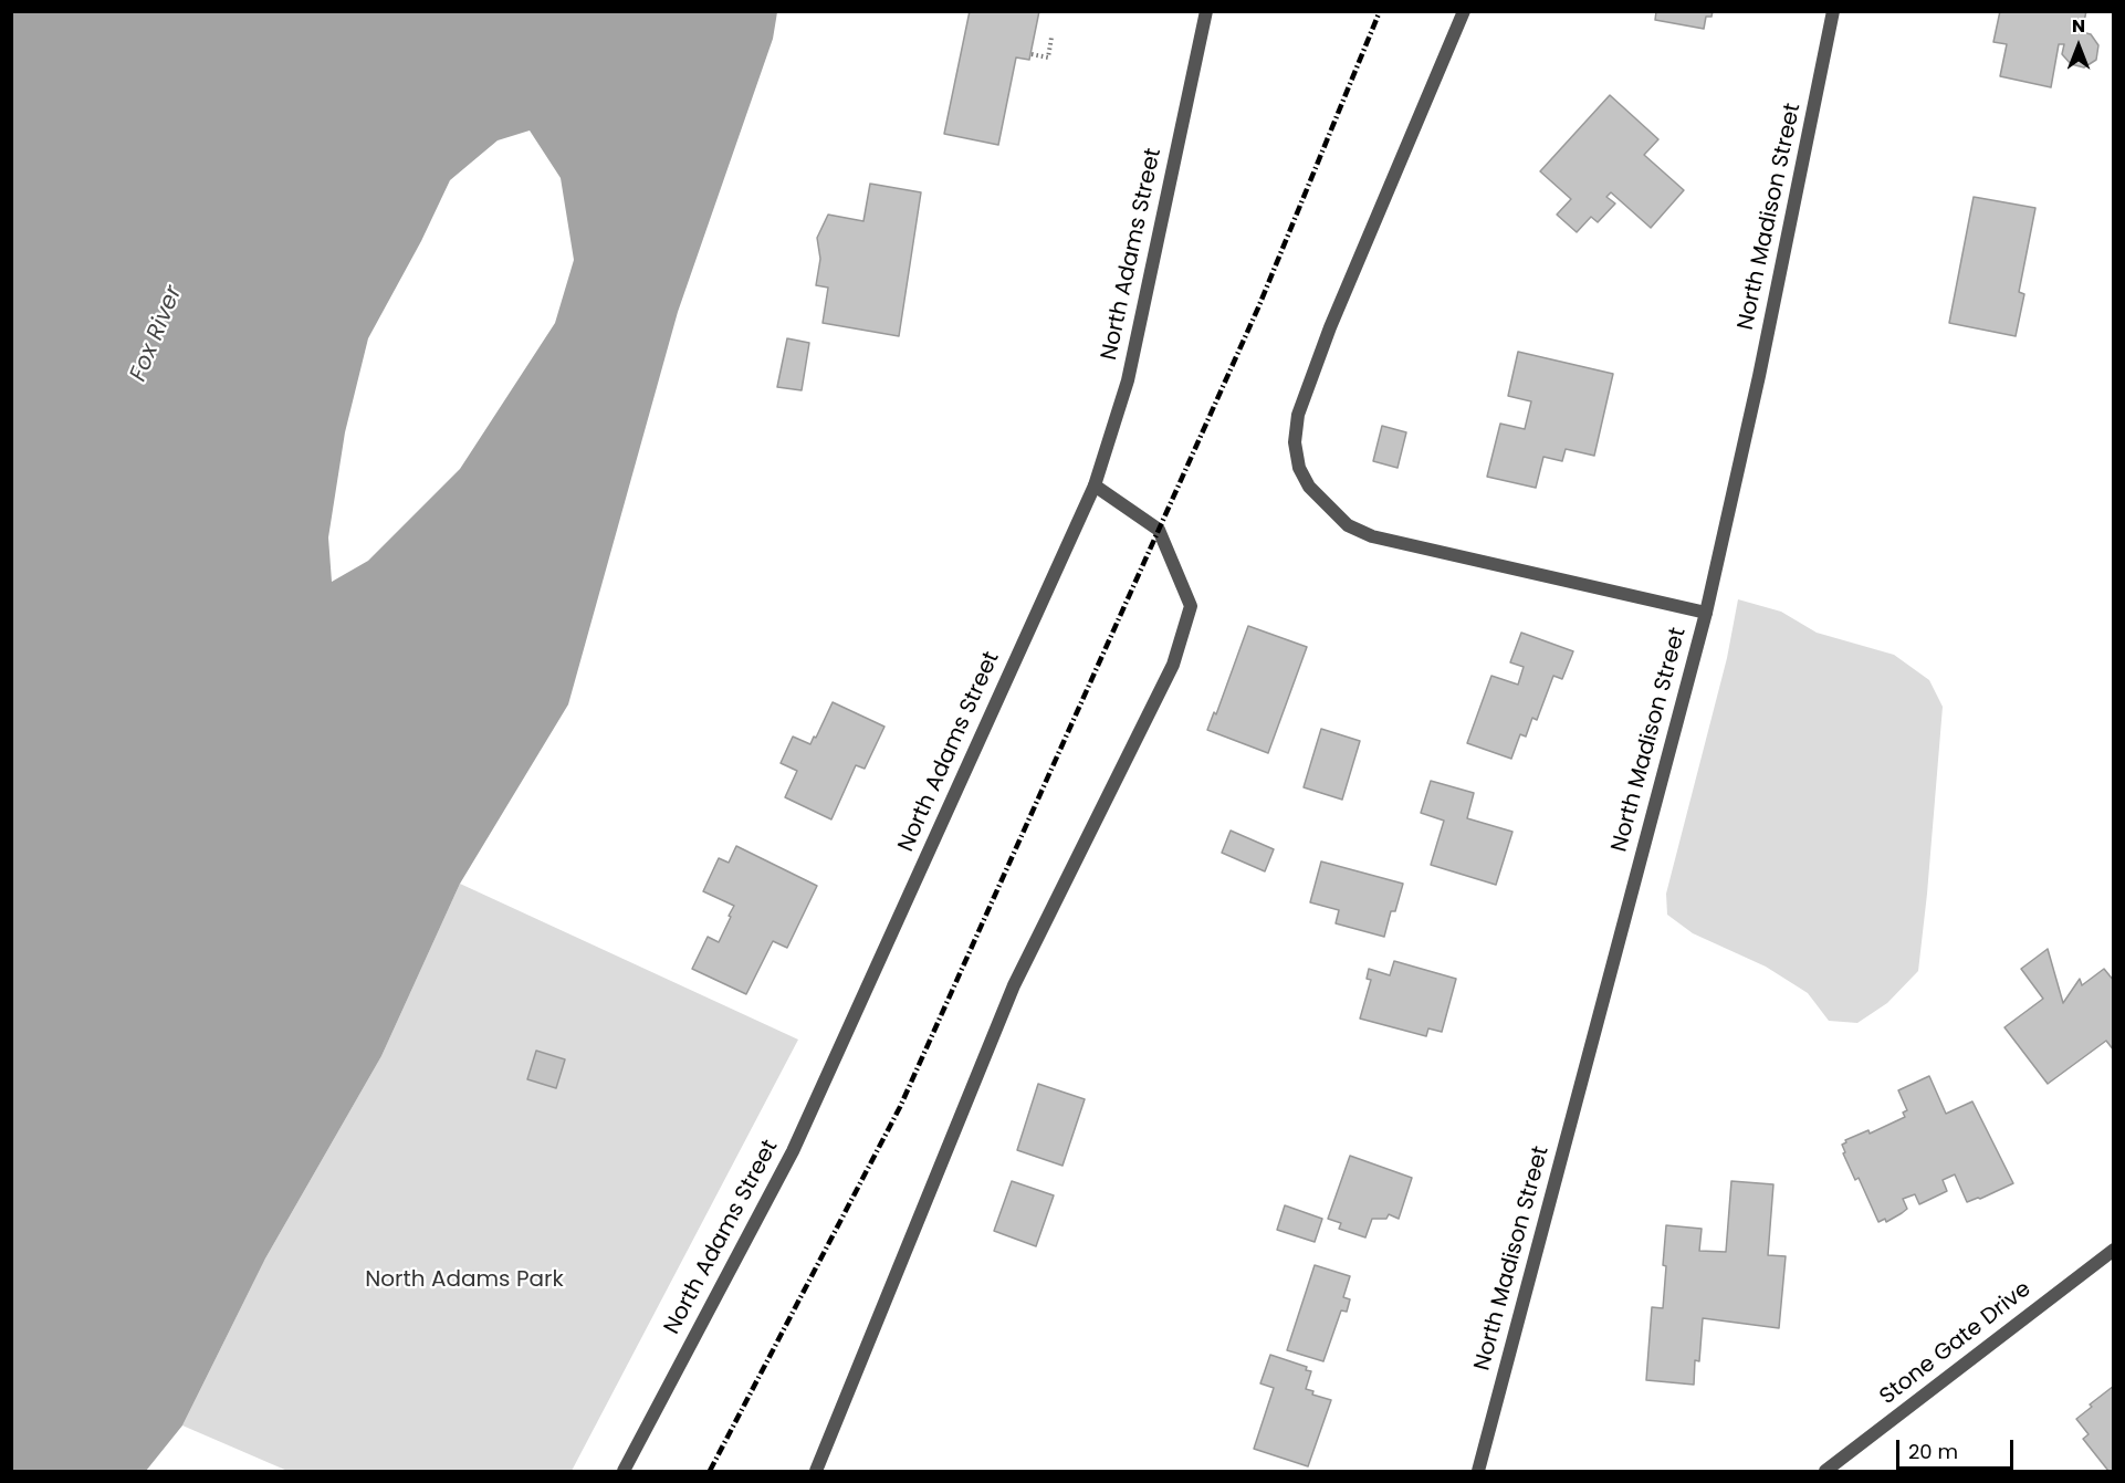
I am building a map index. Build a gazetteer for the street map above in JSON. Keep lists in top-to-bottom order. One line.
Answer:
{"streets":{"street":["North Madison Street","North Adams Street","Stone Gate Drive"]},"water":["Fox River"],"parks":["North Adams Park"],"scale_bar":"20 m","north":"top"}
